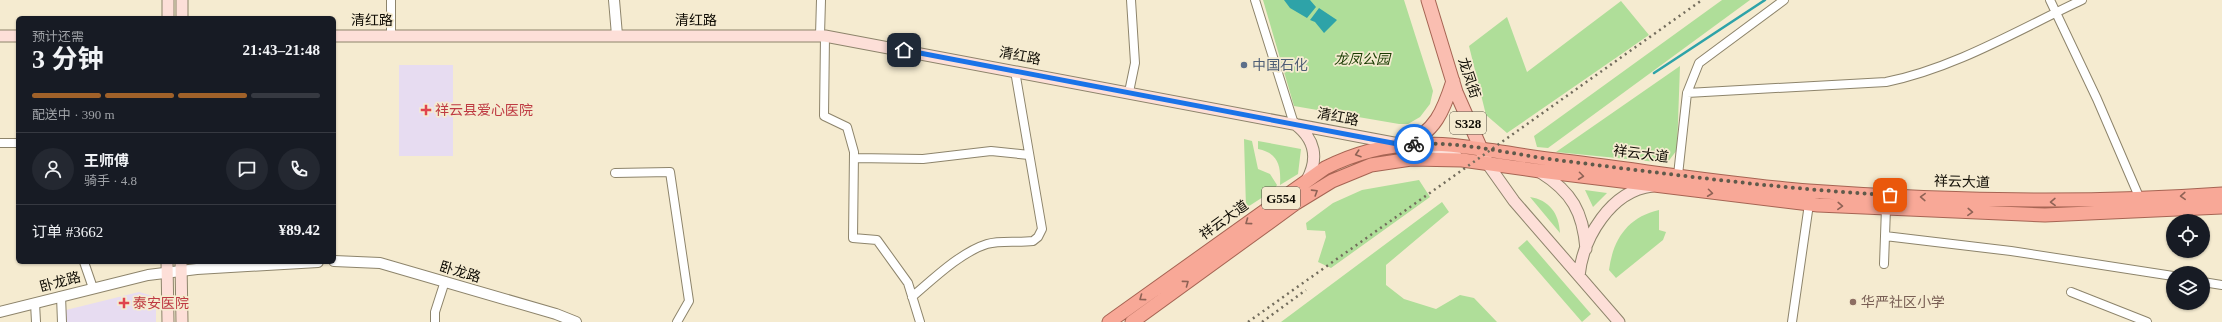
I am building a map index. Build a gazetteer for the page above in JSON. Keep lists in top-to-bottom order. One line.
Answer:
{"streets":{"highway":["祥云大道","G554"],"main road":["清红路","龙凤街","S328"],"street":["卧龙路"]},"crossings":[["清红路","龙凤街"],["清红路","祥云大道"],["龙凤街","祥云大道"]],"parks":["龙凤公园"],"places":{"other":["中国石化","华严社区小学"],"health":["祥云县爱心医院","泰安医院"]},"page":{"heading":["3 分钟","预计还需","21:43–21:48"],"panel":["王师傅","骑手 · 4.8","订单 #3662","¥89.42"],"bar":"配送中 · 390 m"}}
